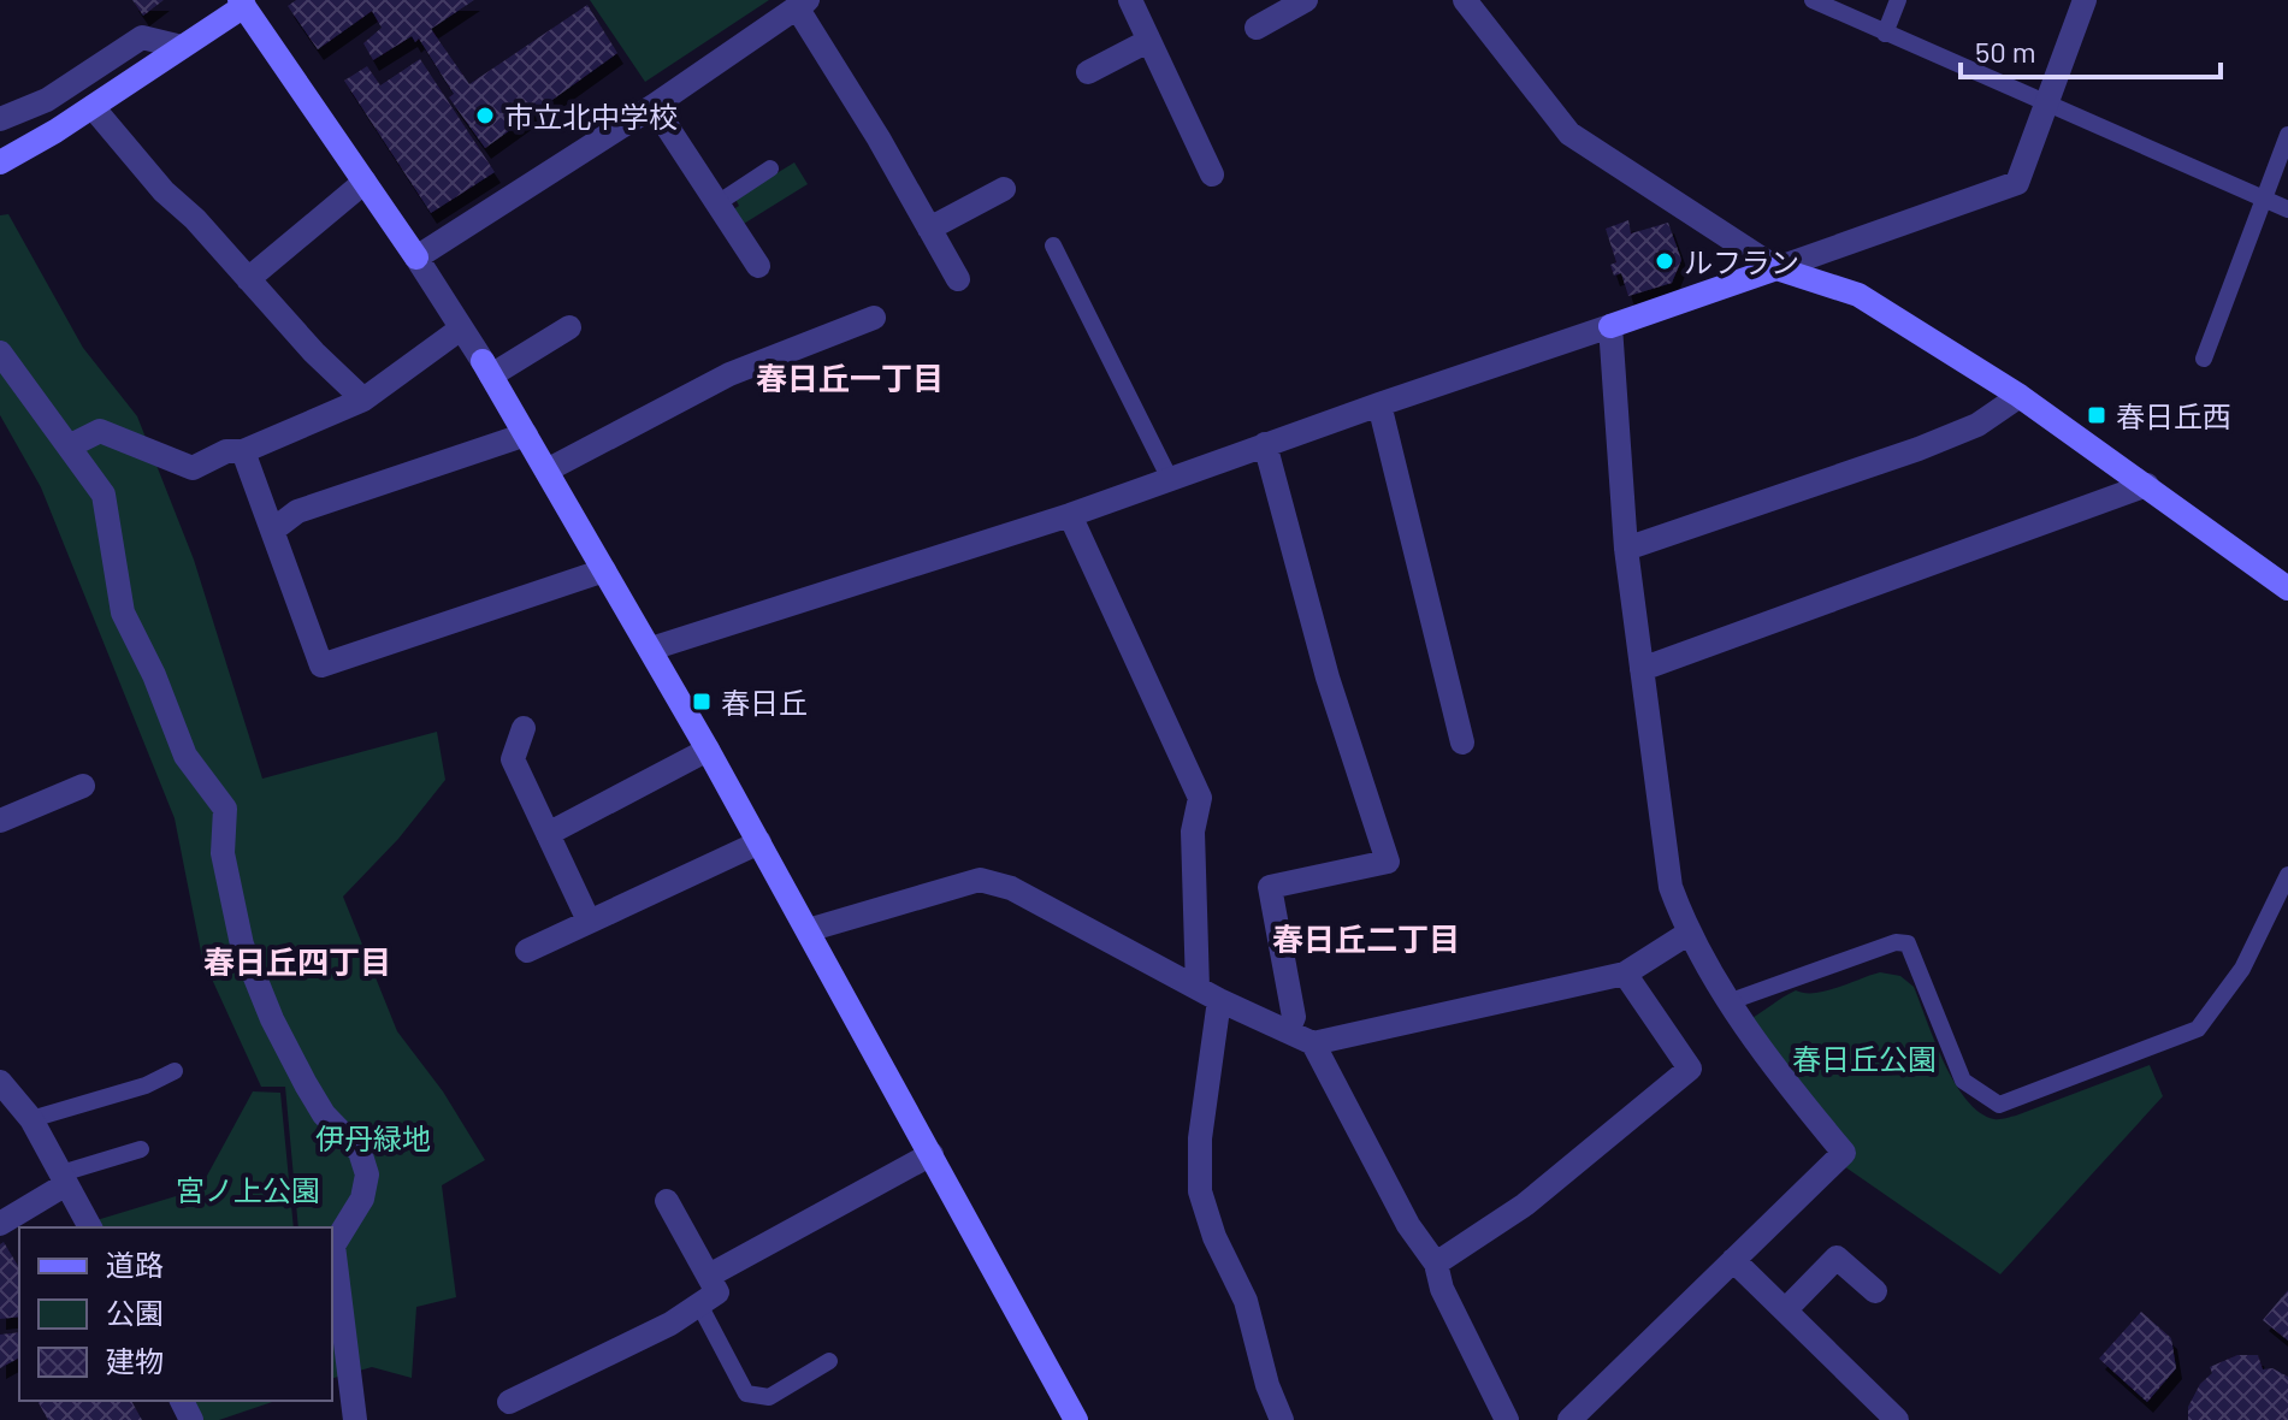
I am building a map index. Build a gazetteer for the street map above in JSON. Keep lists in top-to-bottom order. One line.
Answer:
{"districts":["春日丘一丁目","春日丘二丁目","春日丘四丁目"],"parks":["春日丘公園","伊丹緑地","宮ノ上公園"],"places":{"other":["市立北中学校","ルフラン"],"transit":["春日丘西","春日丘"]},"legend":["道路","公園","建物"],"scale_bar":"50 m"}
